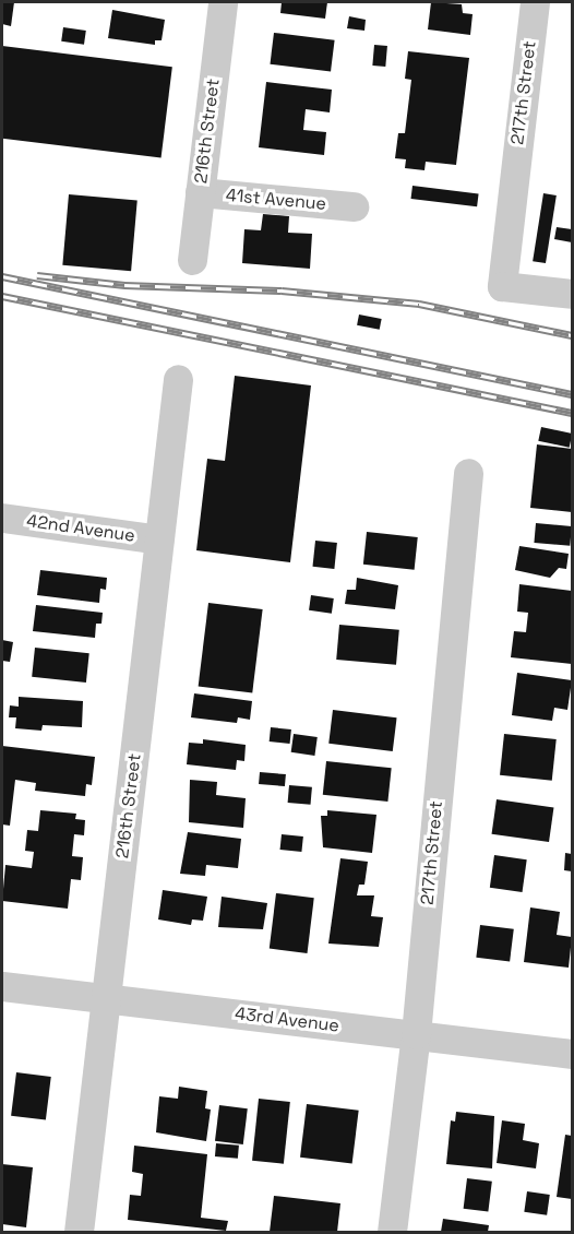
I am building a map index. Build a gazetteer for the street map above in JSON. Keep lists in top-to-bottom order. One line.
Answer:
{"streets":{"street":["217th Street","216th Street","41st Avenue","42nd Avenue","43rd Avenue"]},"crossings":[["217th Street","43rd Avenue"],["216th Street","41st Avenue"],["216th Street","42nd Avenue"],["216th Street","43rd Avenue"]]}
